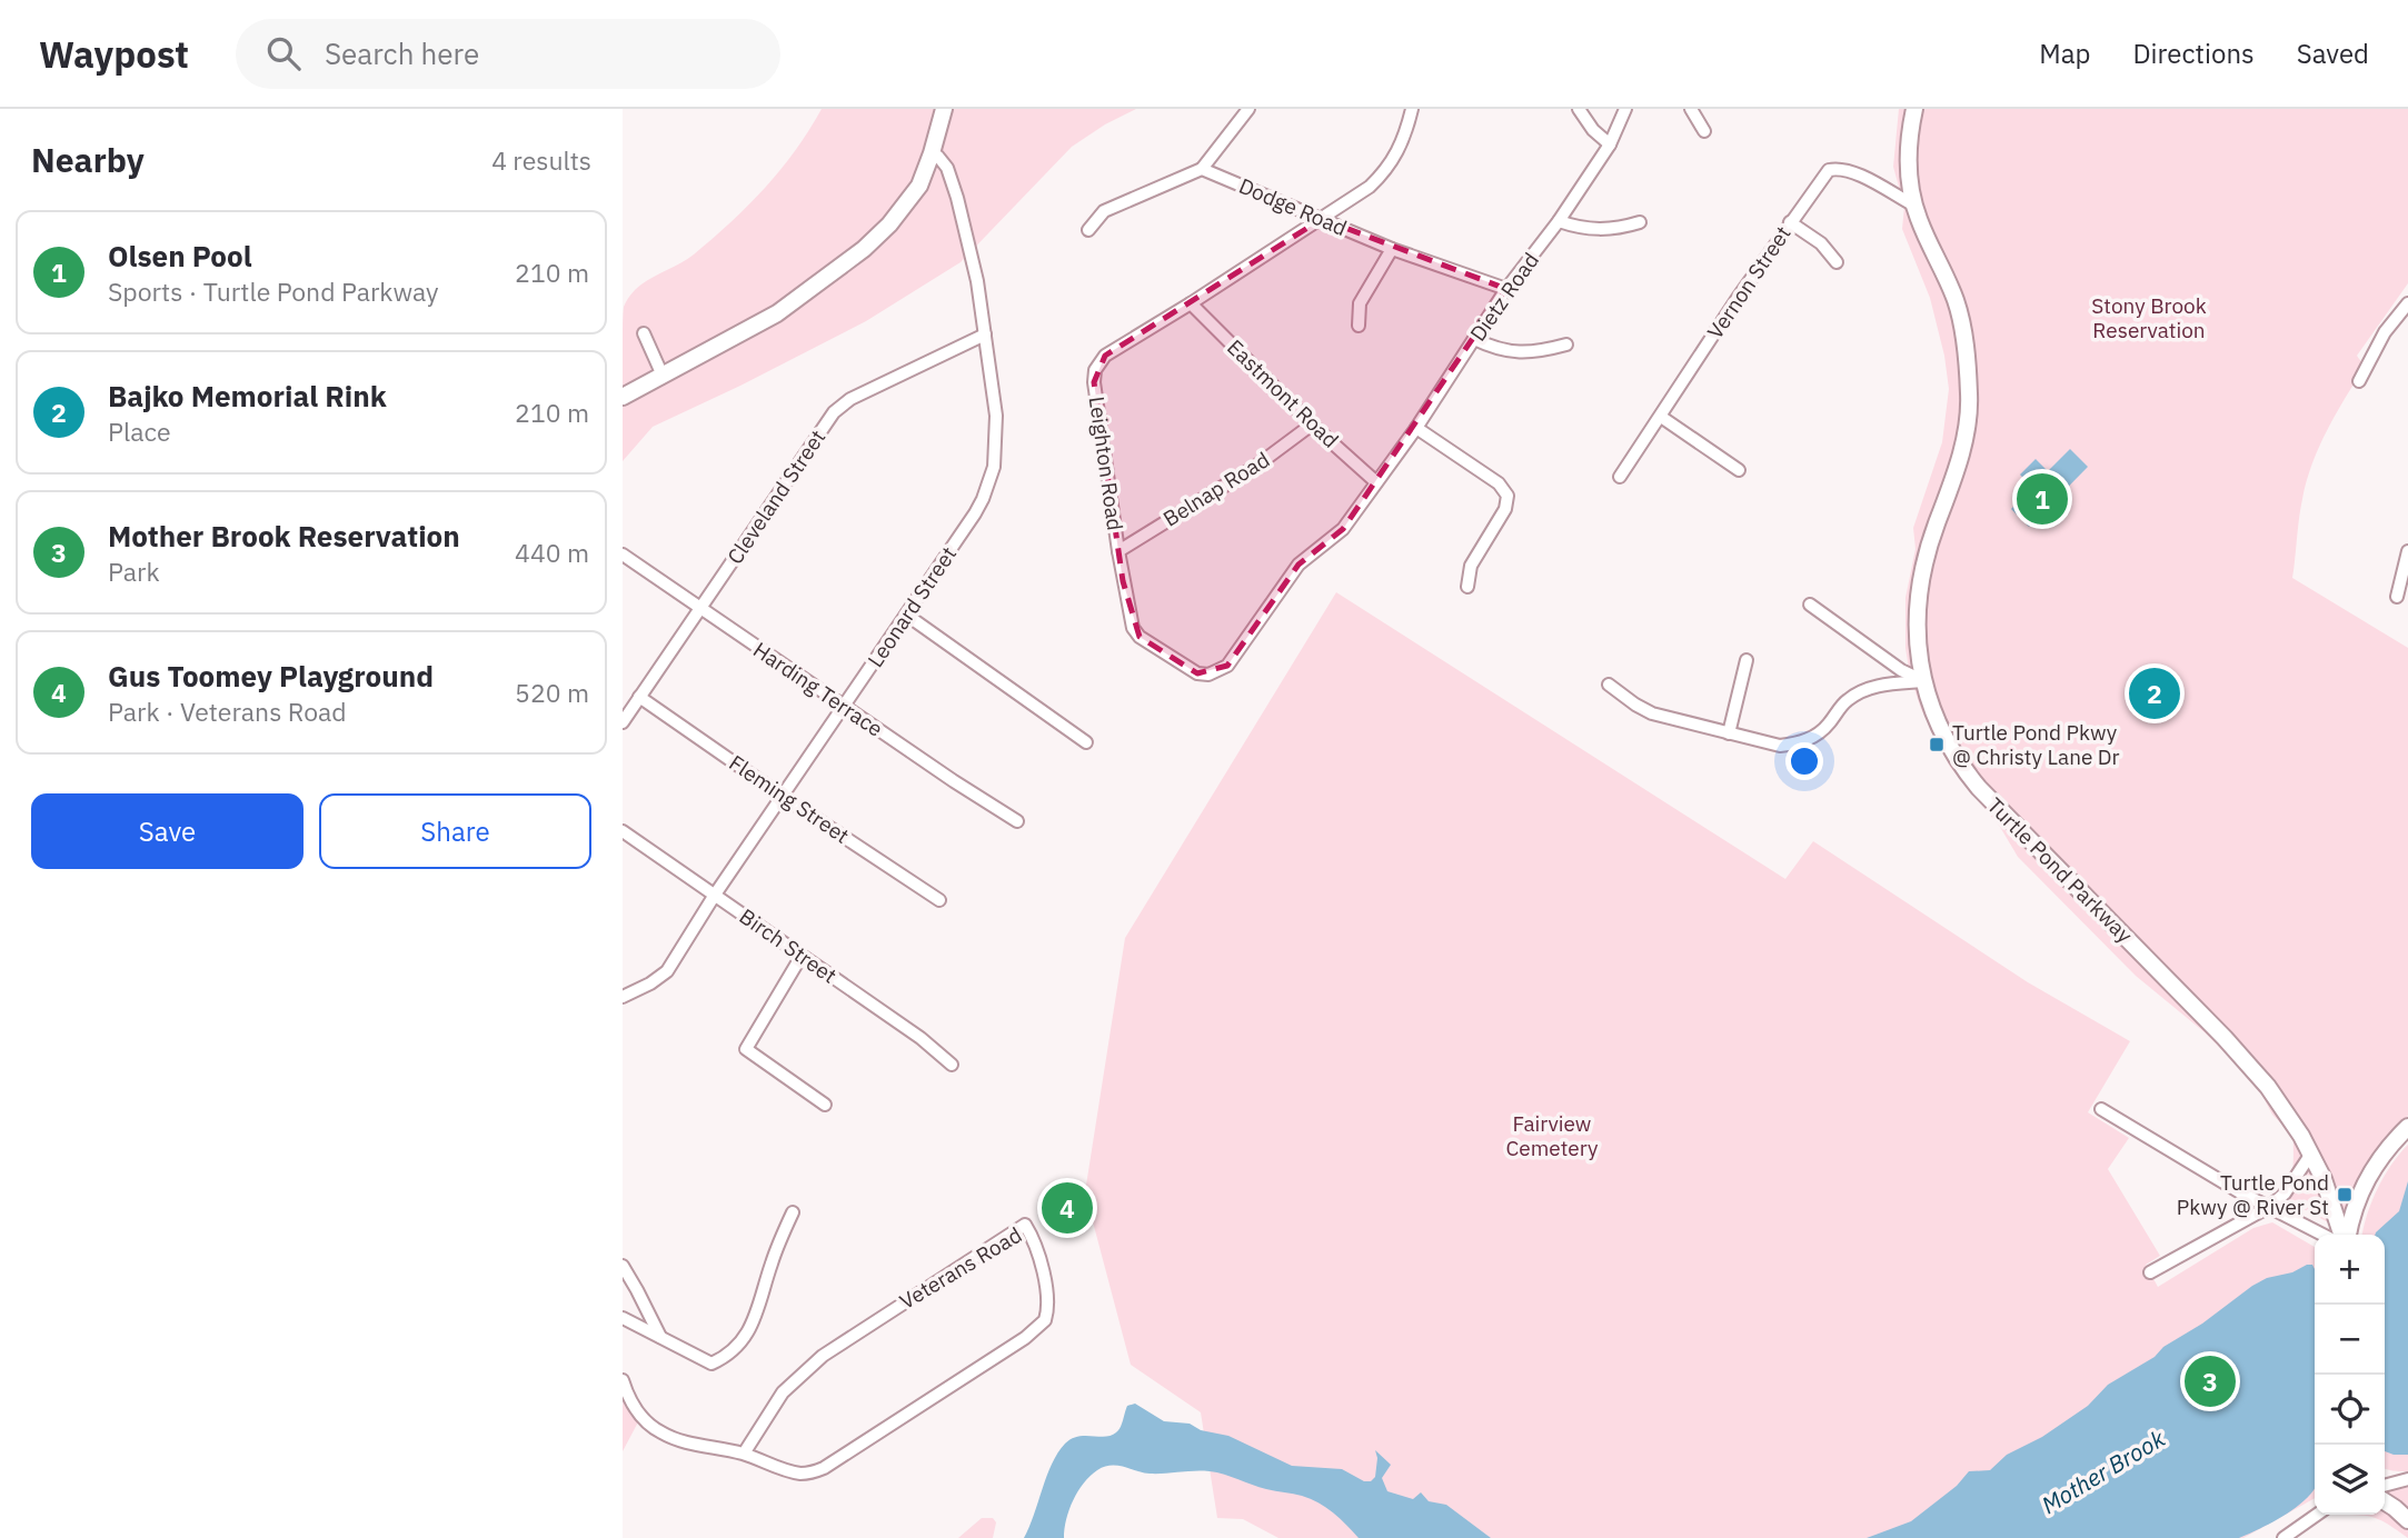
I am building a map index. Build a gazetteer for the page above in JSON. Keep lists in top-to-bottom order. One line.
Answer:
{"streets":{"main road":["Turtle Pond Parkway"],"street":["Dodge Road","Vernon Street","Dietz Road","Eastmont Road","Leighton Road","Belnap Road","Cleveland Street","Leonard Street","Harding Terrace","Fleming Street","Birch Street","Veterans Road"]},"crossings":[["Dodge Road","Dietz Road"],["Dodge Road","Leighton Road"],["Vernon Street","Turtle Pond Parkway"],["Dietz Road","Eastmont Road"],["Dietz Road","Leighton Road"],["Eastmont Road","Leighton Road"],["Eastmont Road","Belnap Road"],["Leighton Road","Belnap Road"],["Cleveland Street","Leonard Street"],["Cleveland Street","Harding Terrace"],["Cleveland Street","Fleming Street"],["Leonard Street","Harding Terrace"],["Leonard Street","Fleming Street"],["Leonard Street","Birch Street"]],"water":["Mother Brook"],"parks":["Stony Brook Reservation","Fairview Cemetery"],"places":{"transit":["Turtle Pond Pkwy @ Christy Lane Dr","Turtle Pond Pkwy @ River St"]},"page":{"header":"Waypost","search":"Search here","nav":["Map","Directions","Saved"],"heading":["Nearby","4 results"],"list":[{"mark":"1","name":"Olsen Pool","note":"Sports · Turtle Pond Parkway","value":"210 m"},{"mark":"2","name":"Bajko Memorial Rink","note":"Place","value":"210 m"},{"mark":"3","name":"Mother Brook Reservation","note":"Park","value":"440 m"},{"mark":"4","name":"Gus Toomey Playground","note":"Park · Veterans Road","value":"520 m"}],"pins":["1","2","4","3"],"buttons":["Save","Share"],"map_buttons":["+","−"]}}
